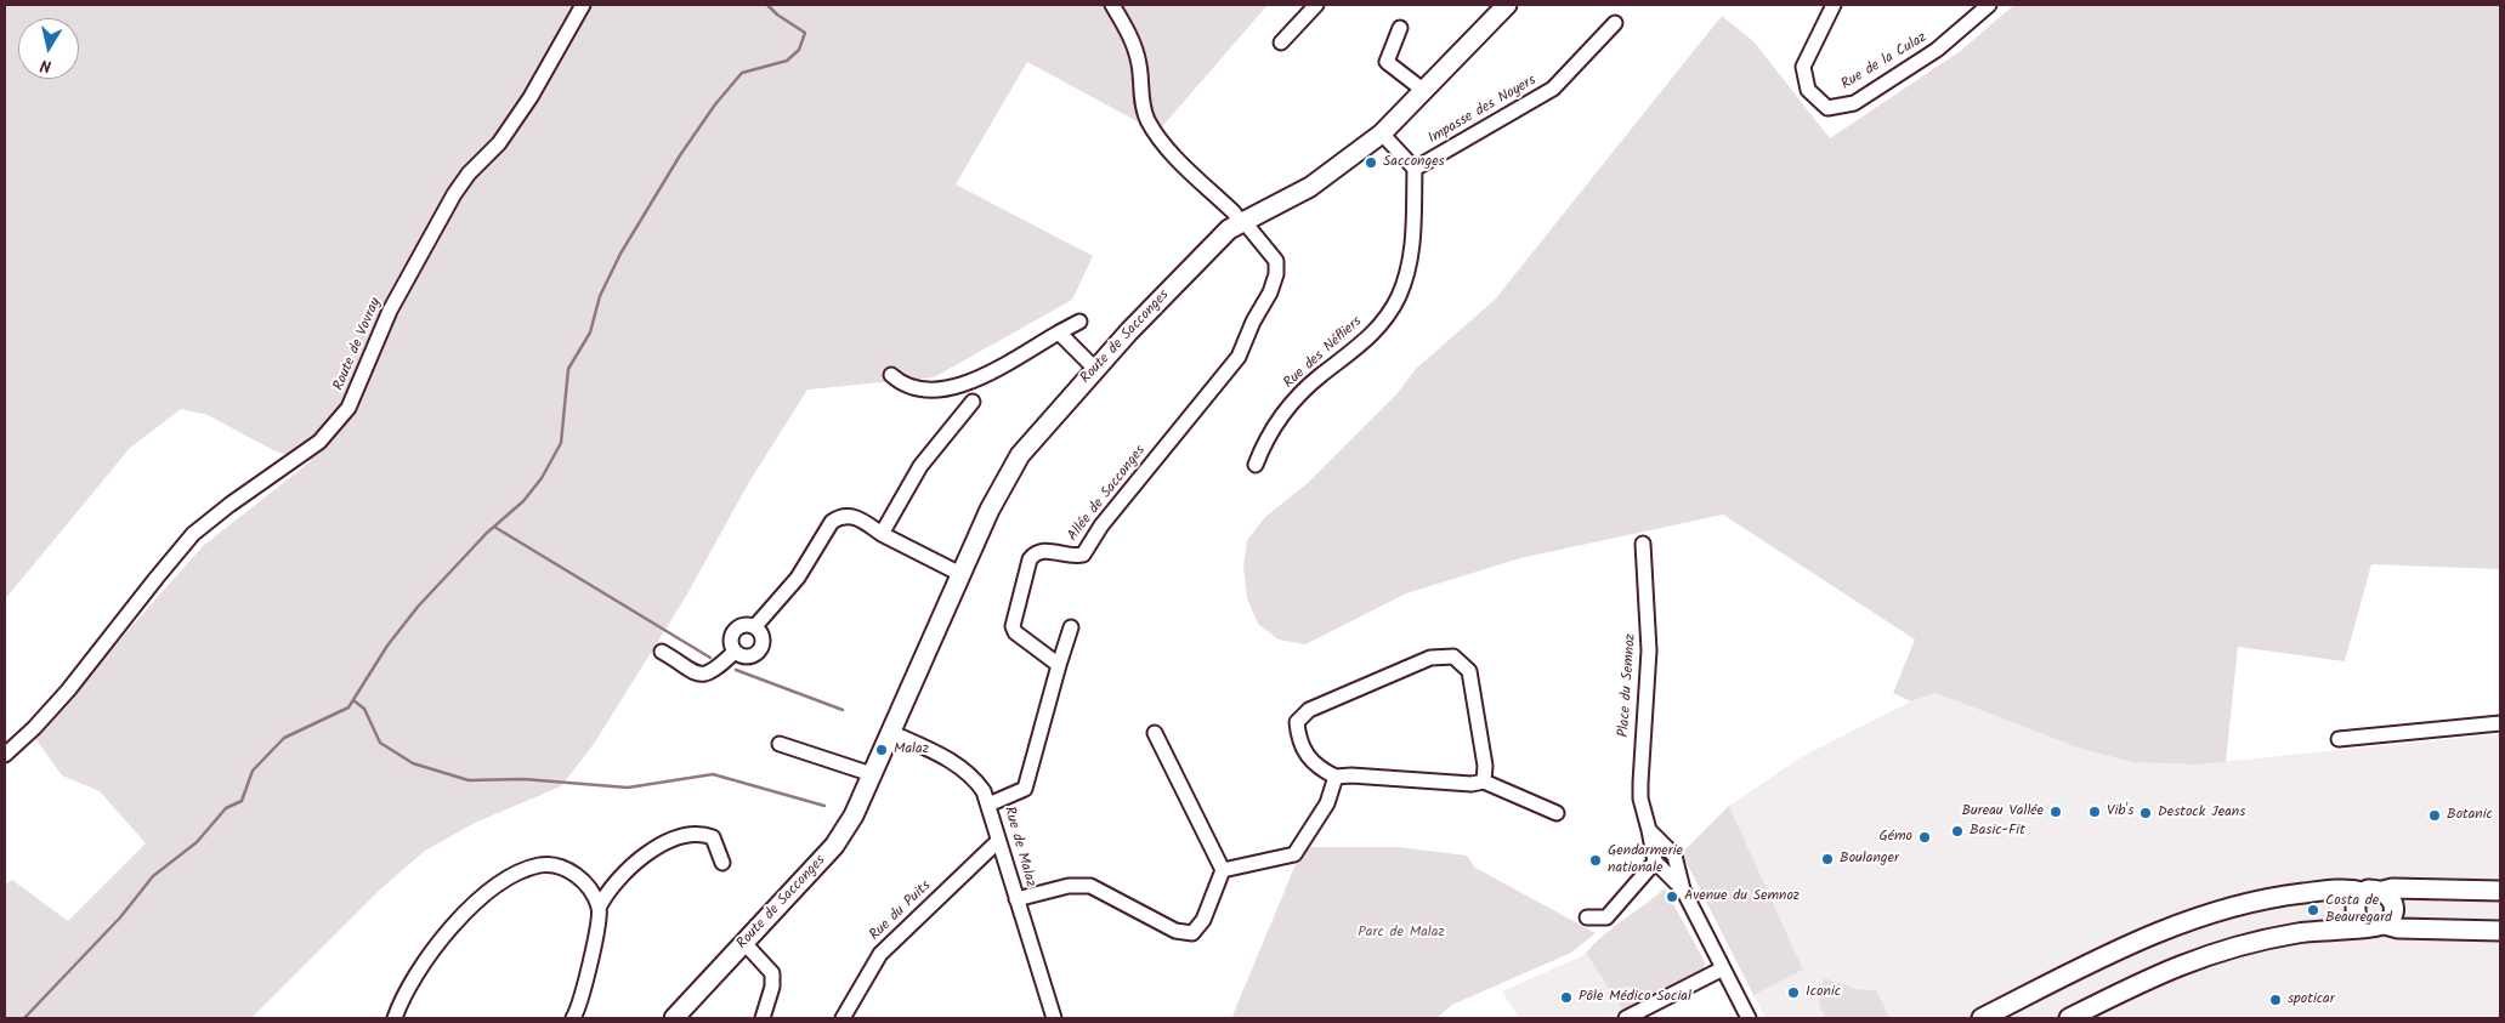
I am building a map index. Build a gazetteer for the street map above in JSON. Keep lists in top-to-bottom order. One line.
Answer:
{"streets":{"street":["Rue de la Culaz","Impasse des Noyers","Route de Sacconges","Route de Vovray","Rue des Néfliers","Allée de Sacconges","Place du Semnoz","Rue de Malaz","Rue du Puits"]},"crossings":[["Impasse des Noyers","Rue des Néfliers"],["Route de Sacconges","Allée de Sacconges"],["Route de Sacconges","Rue de Malaz"],["Rue de Malaz","Rue du Puits"]],"parks":["Parc de Malaz"],"places":["Sacconges","Malaz","Bureau Vallée","Vib's","Destock Jeans","Botanic","Basic-Fit","Gémo","Boulanger","Gendarmerie nationale","Avenue du Semnoz","Costa de Beauregard","Iconic","Pôle Médico Social","spoticar"],"north":"bottom"}
